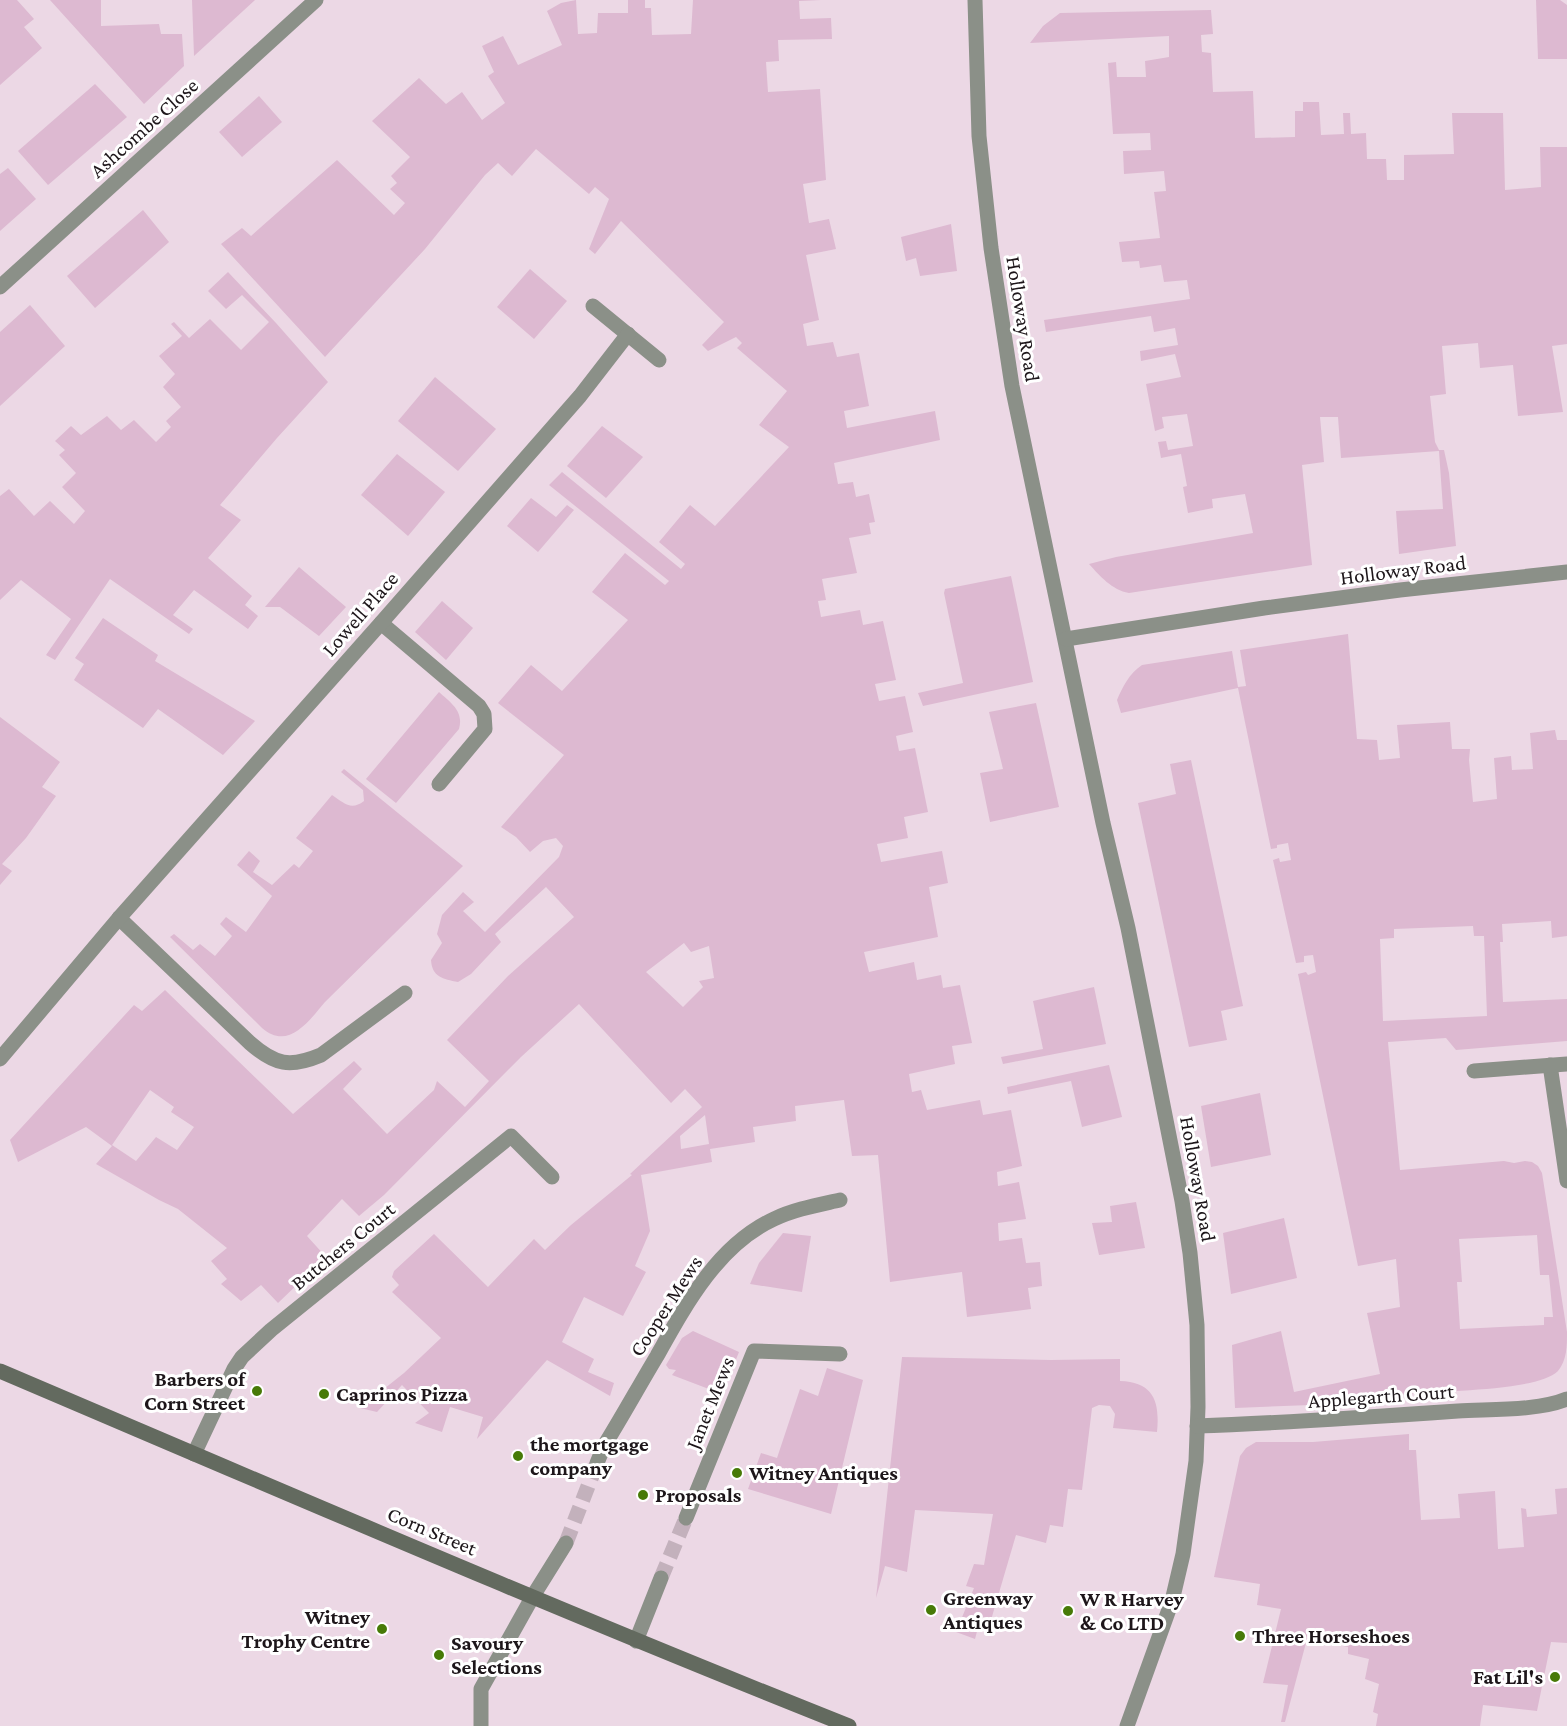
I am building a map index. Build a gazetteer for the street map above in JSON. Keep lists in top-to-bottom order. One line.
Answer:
{"streets":{"street":["Ashcombe Close","Holloway Road","Lowell Place","Butchers Court","Cooper Mews","Applegarth Court","Janet Mews","Corn Street"]},"crossings":[["Holloway Road","Applegarth Court"],["Butchers Court","Corn Street"]],"places":["Barbers of Corn Street","Caprinos Pizza","the mortgage company","Witney Antiques","Proposals","Greenway Antiques","W R Harvey & Co LTD","Witney Trophy Centre","Three Horseshoes","Savoury Selections","Fat Lil's"]}
